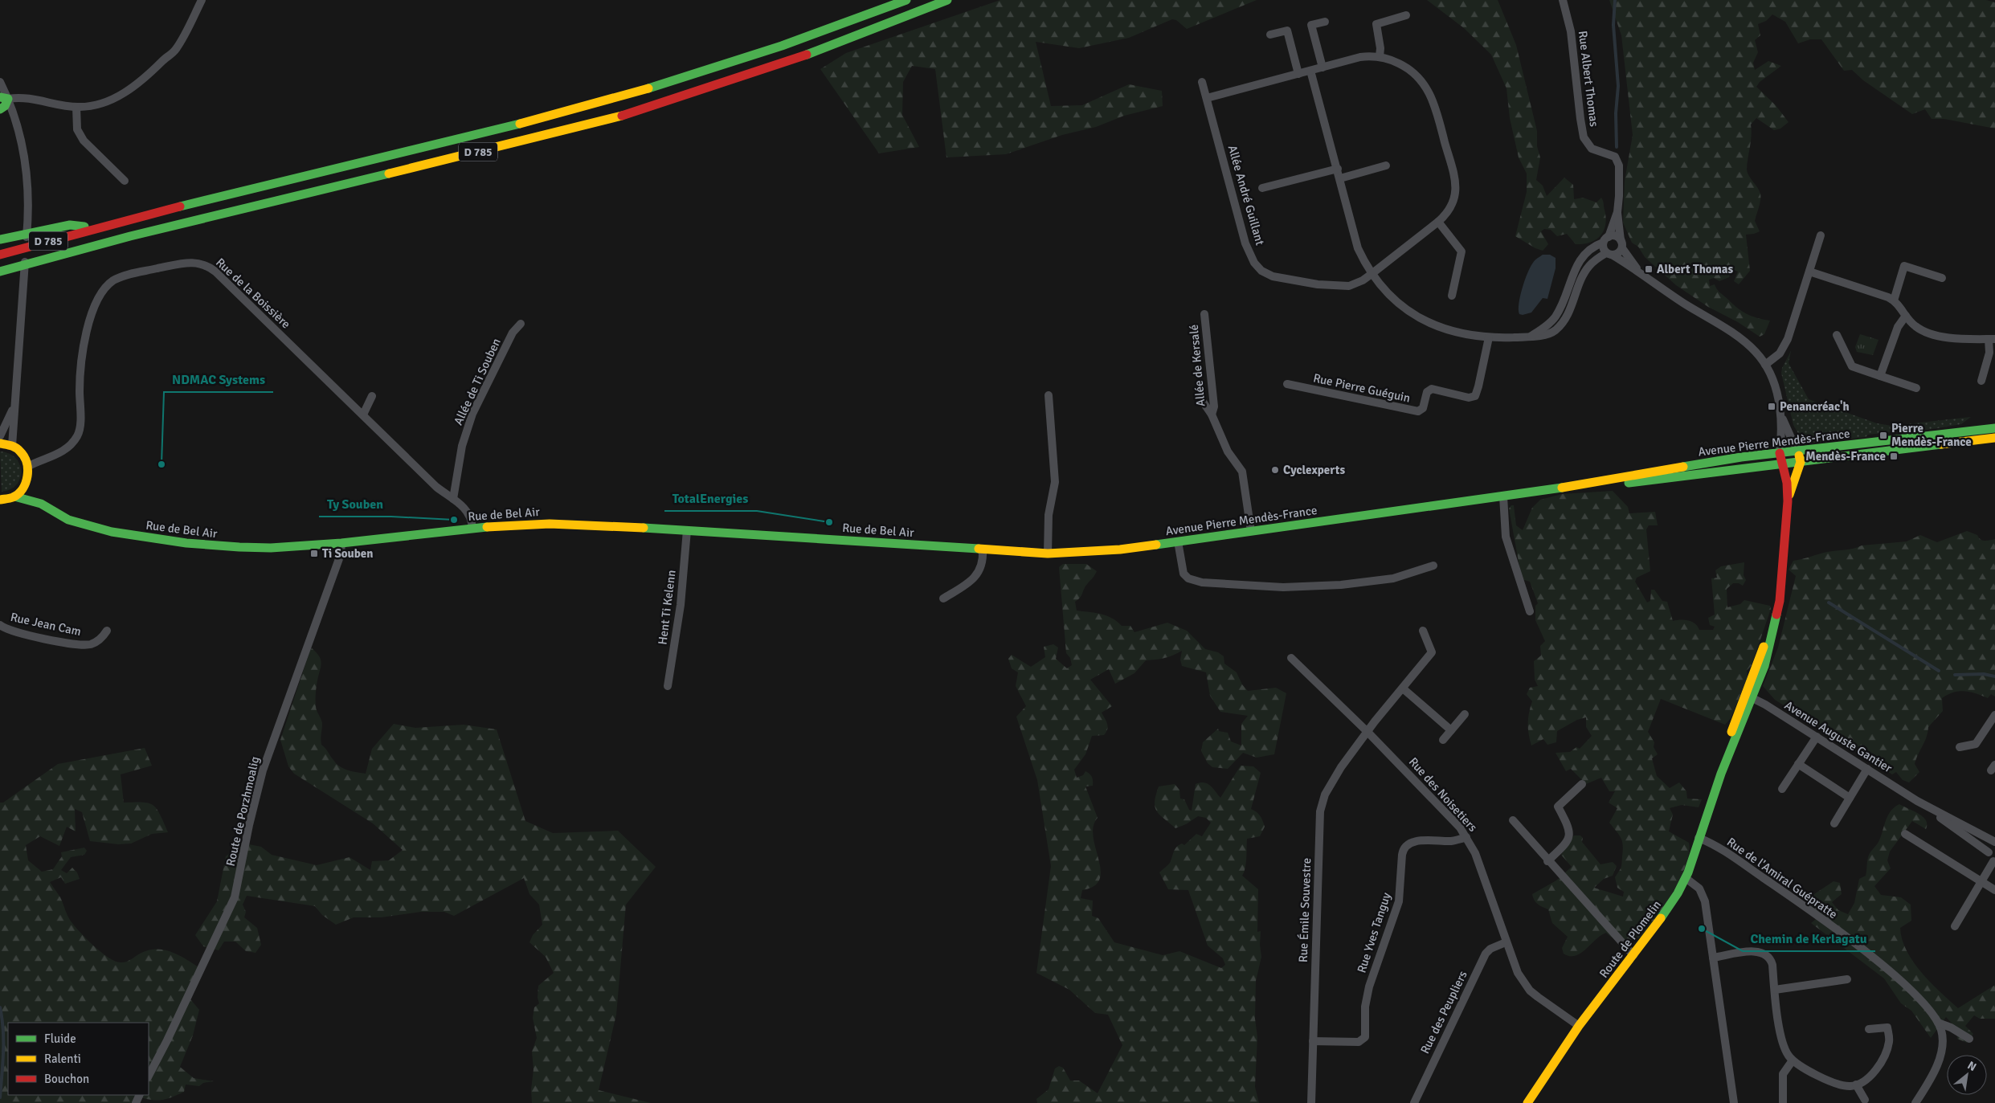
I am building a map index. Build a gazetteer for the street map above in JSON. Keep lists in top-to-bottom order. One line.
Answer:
{"streets":{"main road":["D 785","Avenue Pierre Mendès-France","Rue de Bel Air","Route de Plomelin"],"street":["Rue Albert Thomas","Allée André Guillant","Rue de la Boissière","Allée de Kersalé","Allée de Ti Souben","Rue Pierre Guéguin","Hent Ti Kelenn","Rue Jean Cam","Avenue Auguste Gantier","Rue des Noisetiers","Route de Porzhmoalig","Rue de l'Amiral Guépratte","Rue Émile Souvestre","Rue Yves Tanguy","Rue des Peupliers"]},"crossings":[["Rue Albert Thomas","Avenue Pierre Mendès-France"],["Rue Albert Thomas","Route de Plomelin"],["Rue de la Boissière","Allée de Ti Souben"],["Rue de la Boissière","Rue de Bel Air"],["Allée de Kersalé","Avenue Pierre Mendès-France"],["Avenue Pierre Mendès-France","Rue de Bel Air"],["Avenue Pierre Mendès-France","Route de Plomelin"],["Rue de Bel Air","Hent Ti Kelenn"],["Rue de Bel Air","Route de Porzhmoalig"],["Avenue Auguste Gantier","Route de Plomelin"],["Rue des Noisetiers","Rue Émile Souvestre"],["Rue des Noisetiers","Rue Yves Tanguy"],["Rue des Noisetiers","Route de Plomelin"],["Rue des Noisetiers","Rue des Peupliers"],["Rue de l'Amiral Guépratte","Route de Plomelin"],["Rue Émile Souvestre","Rue Yves Tanguy"]],"places":{"transit":["Albert Thomas","Penancréac'h","Pierre Mendès-France","Mendès-France","Ti Souben"],"other":["NDMAC Systems","Cyclexperts","Ty Souben","TotalEnergies","Chemin de Kerlagatu"]},"legend":["Fluide","Ralenti","Bouchon"],"north":"top right"}
